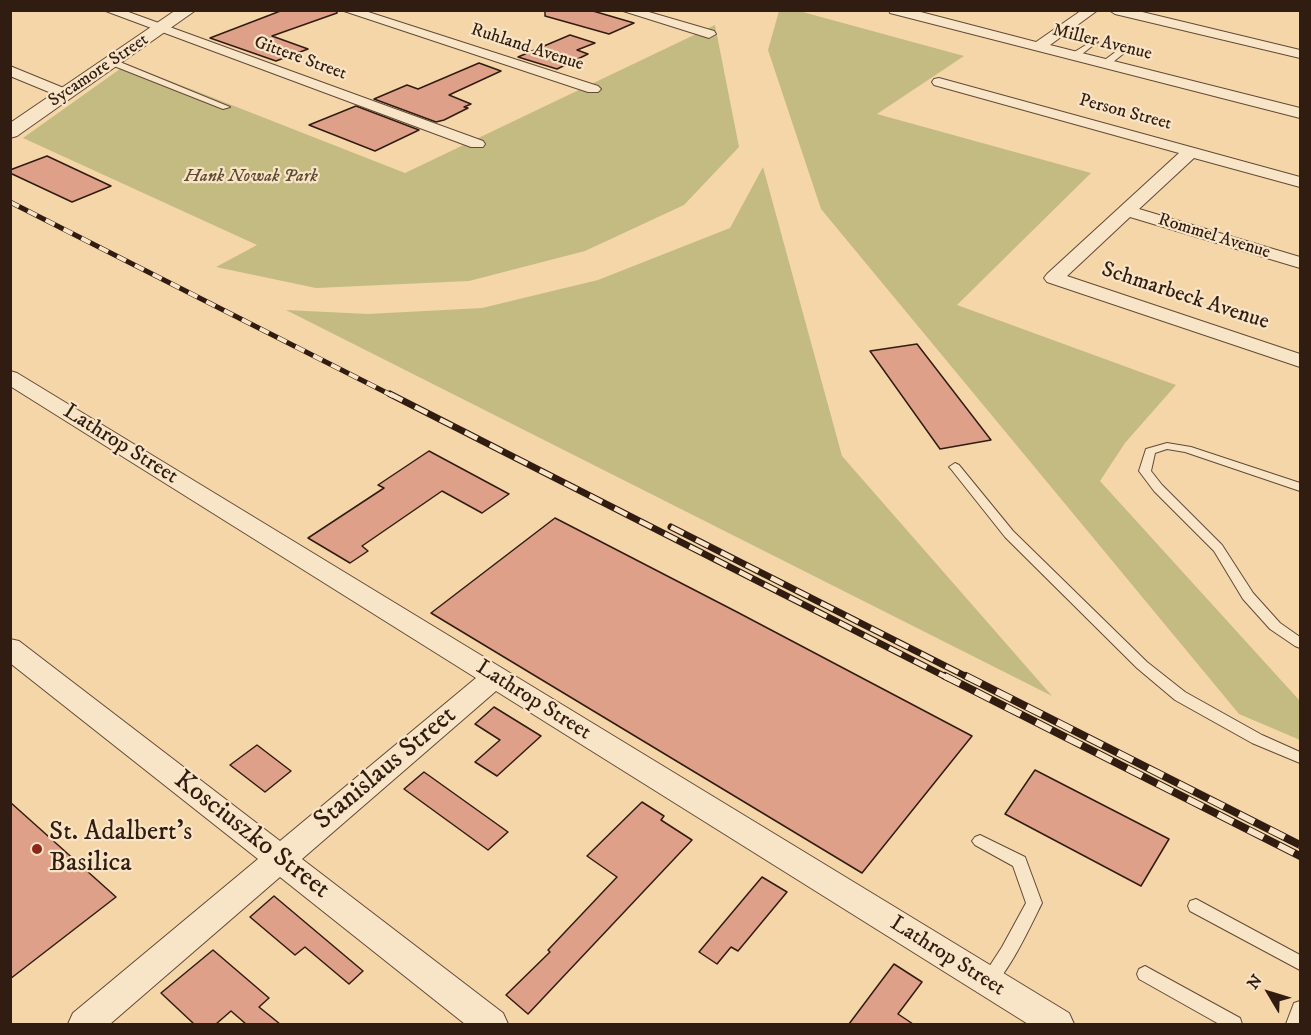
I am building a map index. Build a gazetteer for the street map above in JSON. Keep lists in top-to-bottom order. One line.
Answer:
{"streets":{"street":["Miller Avenue","Ruhland Avenue","Gittere Street","Sycamore Street","Person Street","Rommel Avenue","Schmarbeck Avenue","Lathrop Street","Stanislaus Street","Kosciuszko Street"]},"crossings":[["Gittere Street","Sycamore Street"],["Rommel Avenue","Schmarbeck Avenue"],["Lathrop Street","Stanislaus Street"],["Stanislaus Street","Kosciuszko Street"]],"parks":["Hank Nowak Park"],"places":["St. Adalbert's Basilica"],"north":"top left"}
